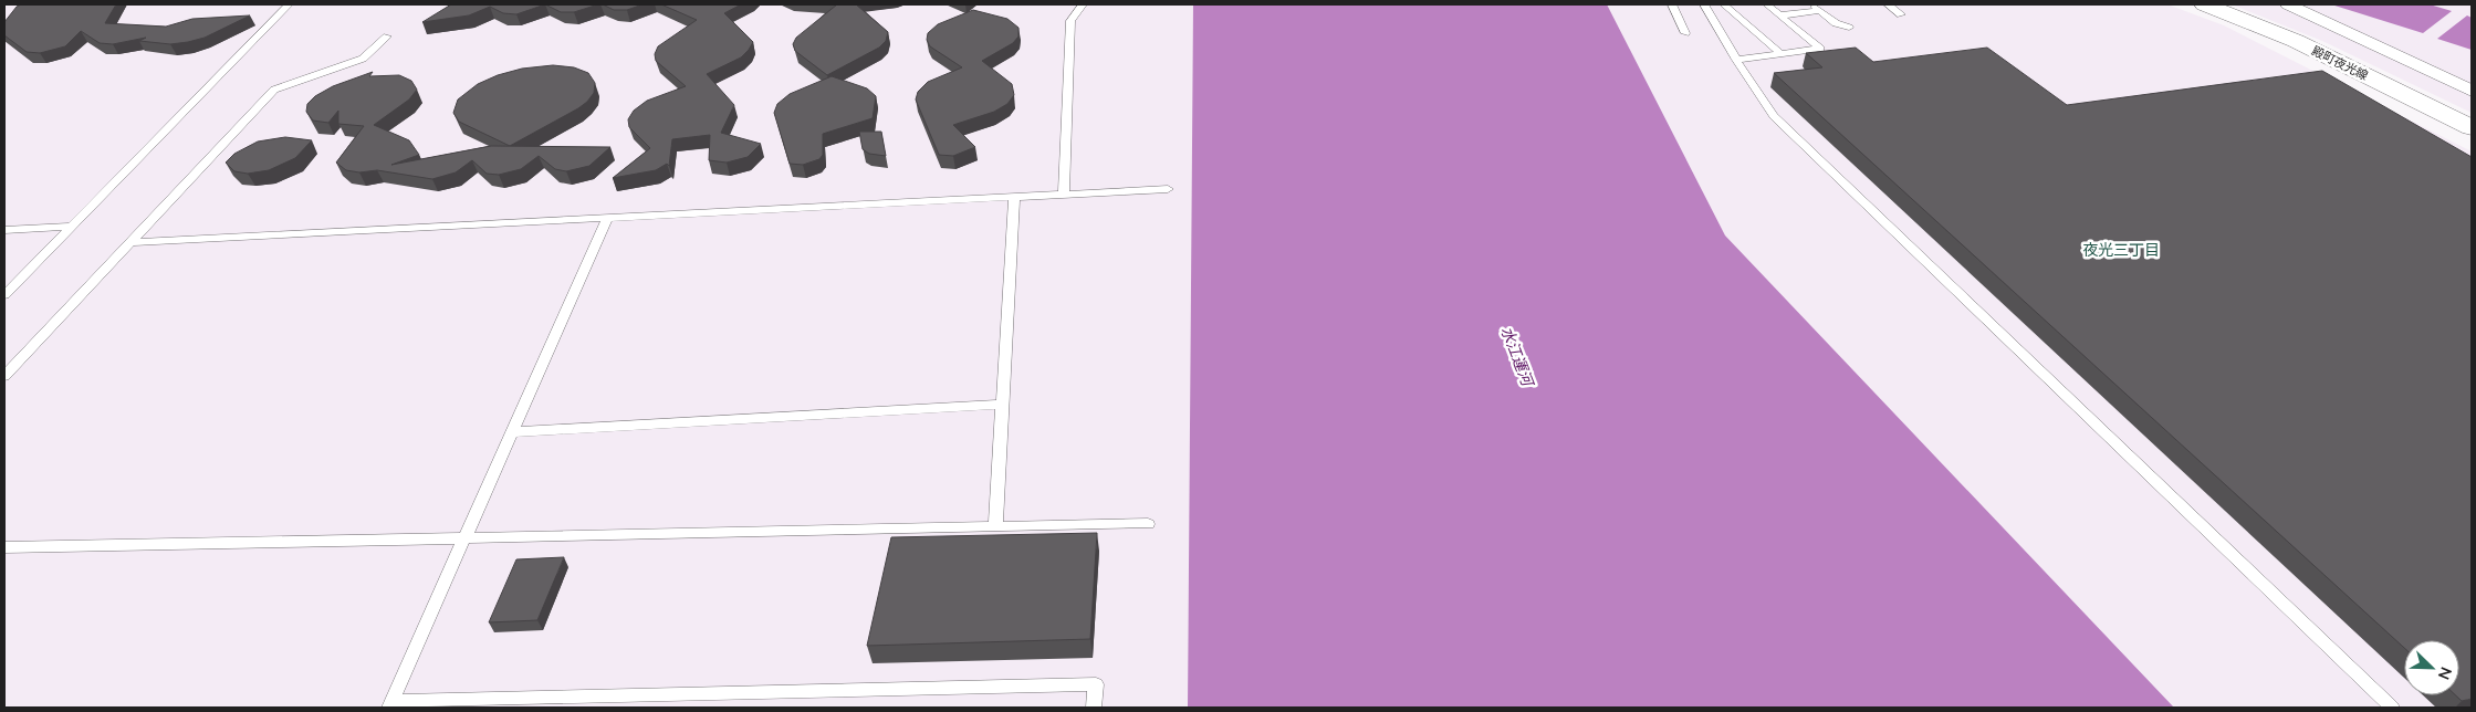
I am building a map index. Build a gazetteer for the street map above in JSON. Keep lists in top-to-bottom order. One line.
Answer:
{"streets":{"street":["殿町夜光線"]},"districts":["夜光三丁目"],"water":["水江運河"],"north":"bottom right"}
